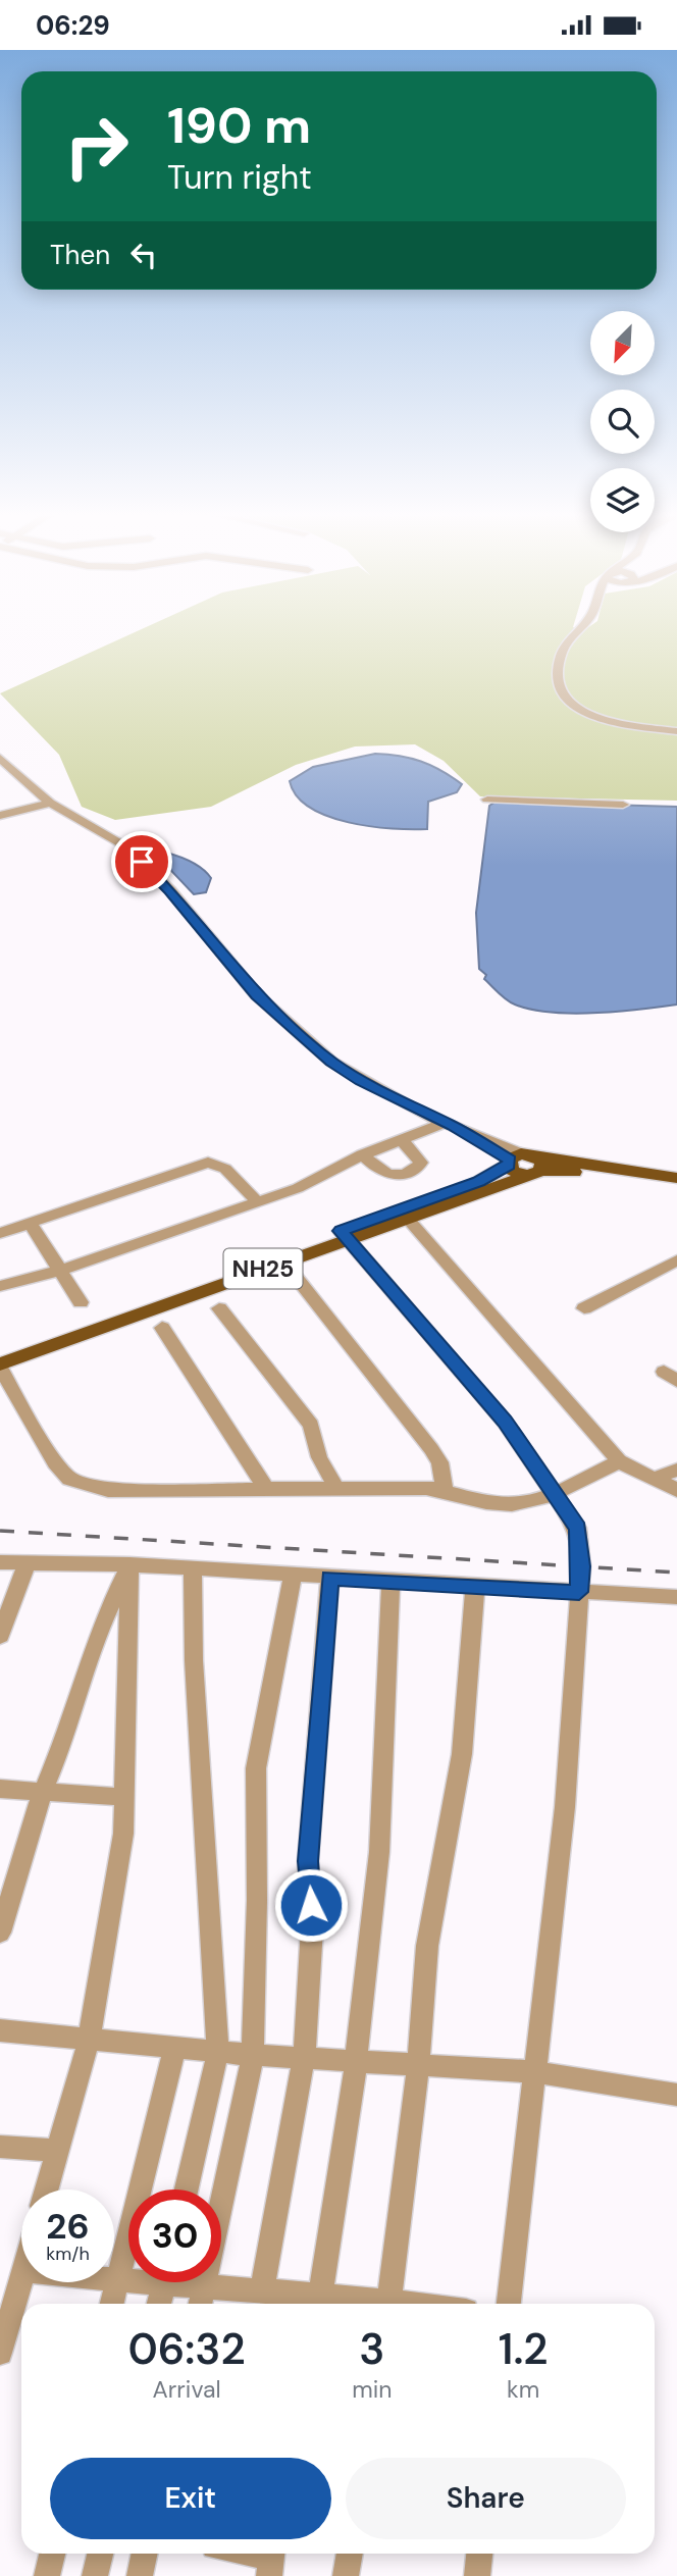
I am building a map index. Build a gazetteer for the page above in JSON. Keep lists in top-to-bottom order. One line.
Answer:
{"streets":{"main road":["NH25"]},"north":"bottom left","page":{"status":"06:29","turn":["190 m","Turn right"],"then":"Then","speed":"26 km/h","limit":"30","eta":["06:32","Arrival","3","min","1.2","km"],"buttons":["Exit","Share"]}}
